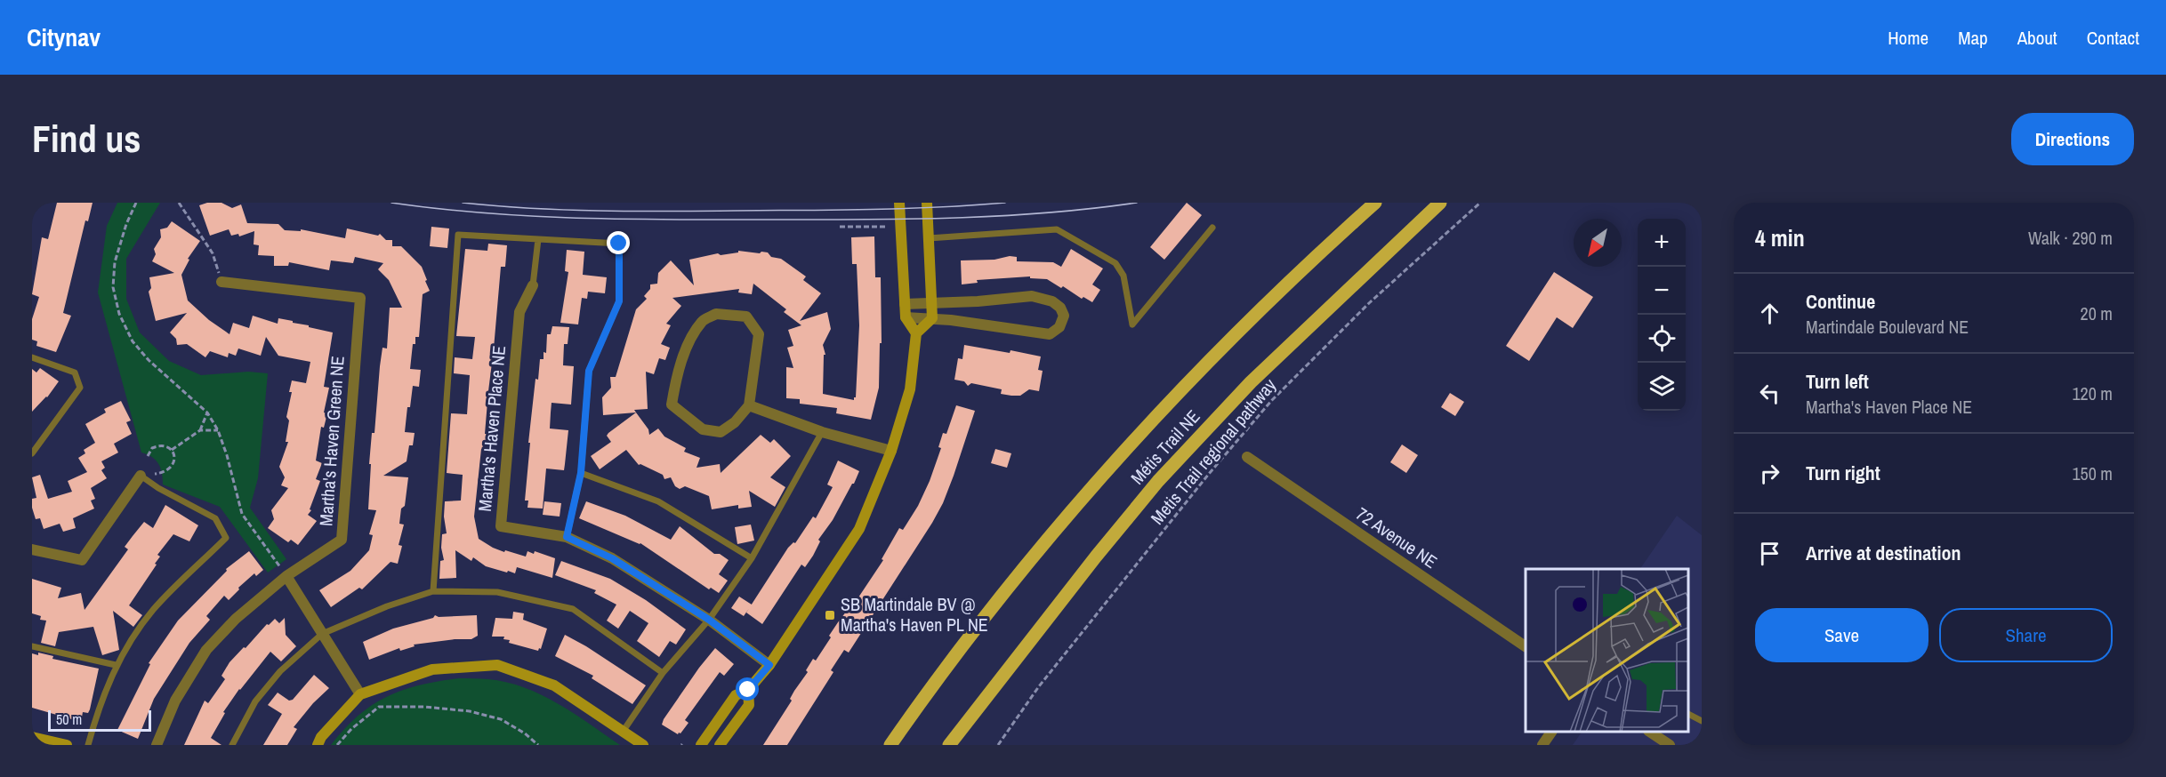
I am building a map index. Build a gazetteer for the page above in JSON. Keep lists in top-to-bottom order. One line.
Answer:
{"streets":{"main road":["Métis Trail NE"],"street":["Martha's Haven Place NE","Martha's Haven Green NE","72 Avenue NE"],"path":["Metis Trail regional pathway"]},"places":{"transit":["SB Martindale BV @ Martha's Haven PL NE"]},"scale_bar":"50 m","north":"bottom left","page":{"header":"Citynav","nav":["Home","Map","About","Contact"],"buttons":["Directions",["Save","Share"]],"title":"Find us","heading":["4 min","Walk · 290 m"],"map_buttons":["+","−"],"list":[["Continue","Martindale Boulevard NE","20 m"],["Turn left","Martha's Haven Place NE","120 m"],["Turn right","150 m"],"Arrive at destination"],"scale":"50 m"}}
